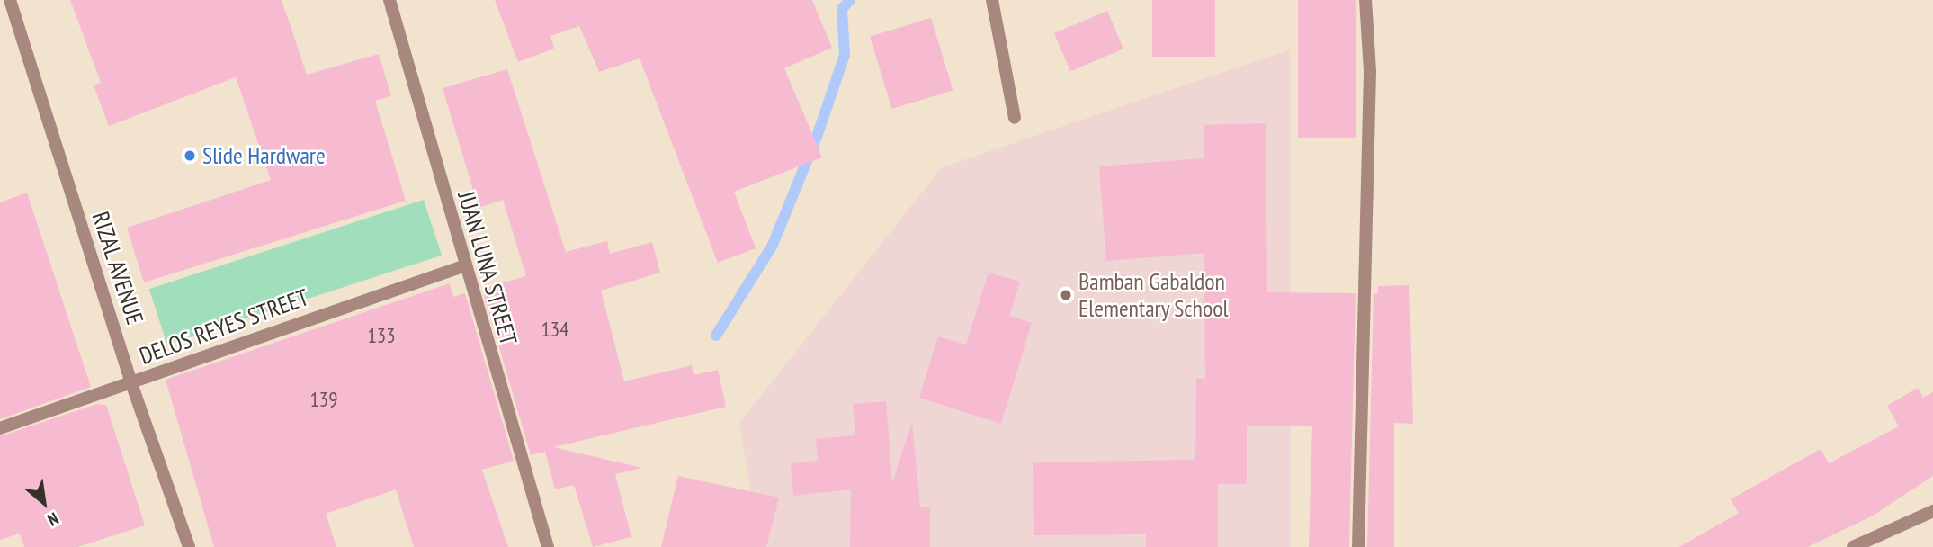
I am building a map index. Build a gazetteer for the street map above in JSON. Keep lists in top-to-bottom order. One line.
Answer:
{"streets":{"street":["RIZAL AVENUE","JUAN LUNA STREET","DELOS REYES STREET"]},"crossings":[["RIZAL AVENUE","DELOS REYES STREET"],["JUAN LUNA STREET","DELOS REYES STREET"]],"places":["Slide Hardware","Bamban Gabaldon Elementary School"],"house_numbers":["134","133","139"],"north":"bottom right"}
